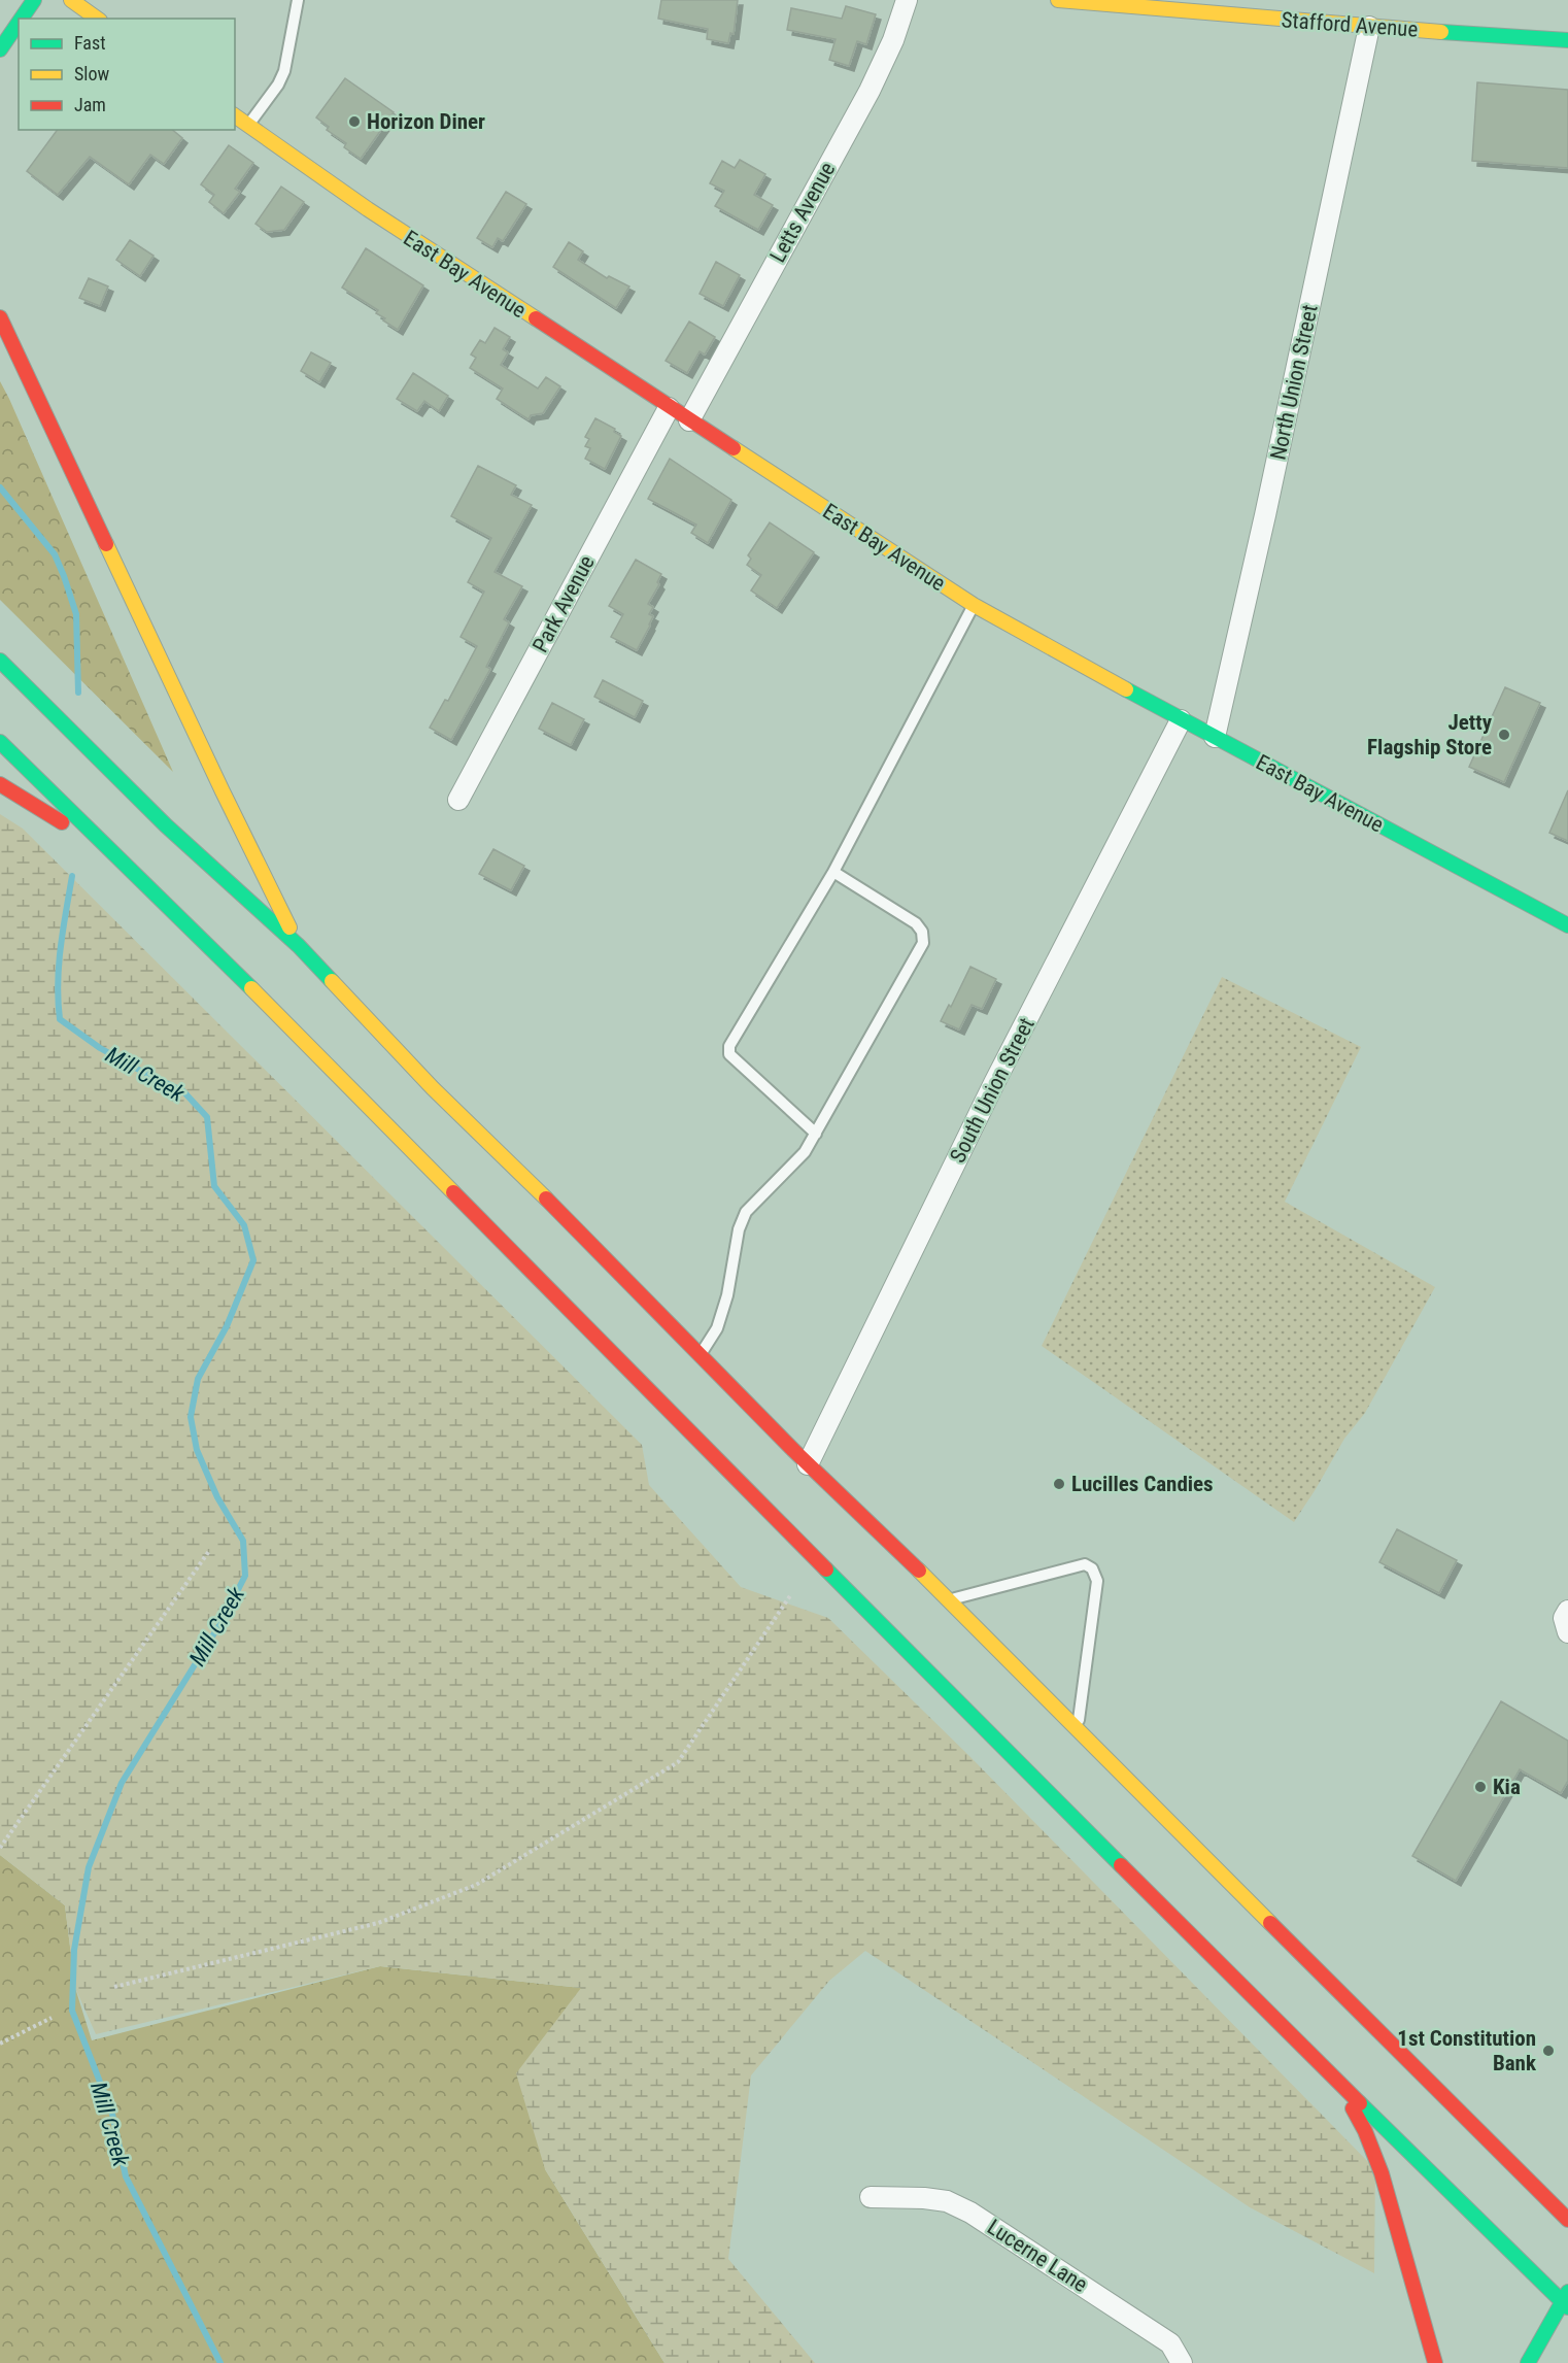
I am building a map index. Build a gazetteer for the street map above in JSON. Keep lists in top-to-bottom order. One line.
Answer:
{"streets":{"main road":["Stafford Avenue","East Bay Avenue"],"street":["Letts Avenue","North Union Street","Park Avenue","South Union Street","Lucerne Lane"]},"crossings":[["Stafford Avenue","North Union Street"],["Letts Avenue","East Bay Avenue"],["East Bay Avenue","North Union Street"],["East Bay Avenue","Park Avenue"],["East Bay Avenue","South Union Street"]],"water":["Mill Creek"],"places":["Horizon Diner","Jetty Flagship Store","Lucilles Candies","Kia","1st Constitution Bank"],"legend":["Fast","Slow","Jam"]}
